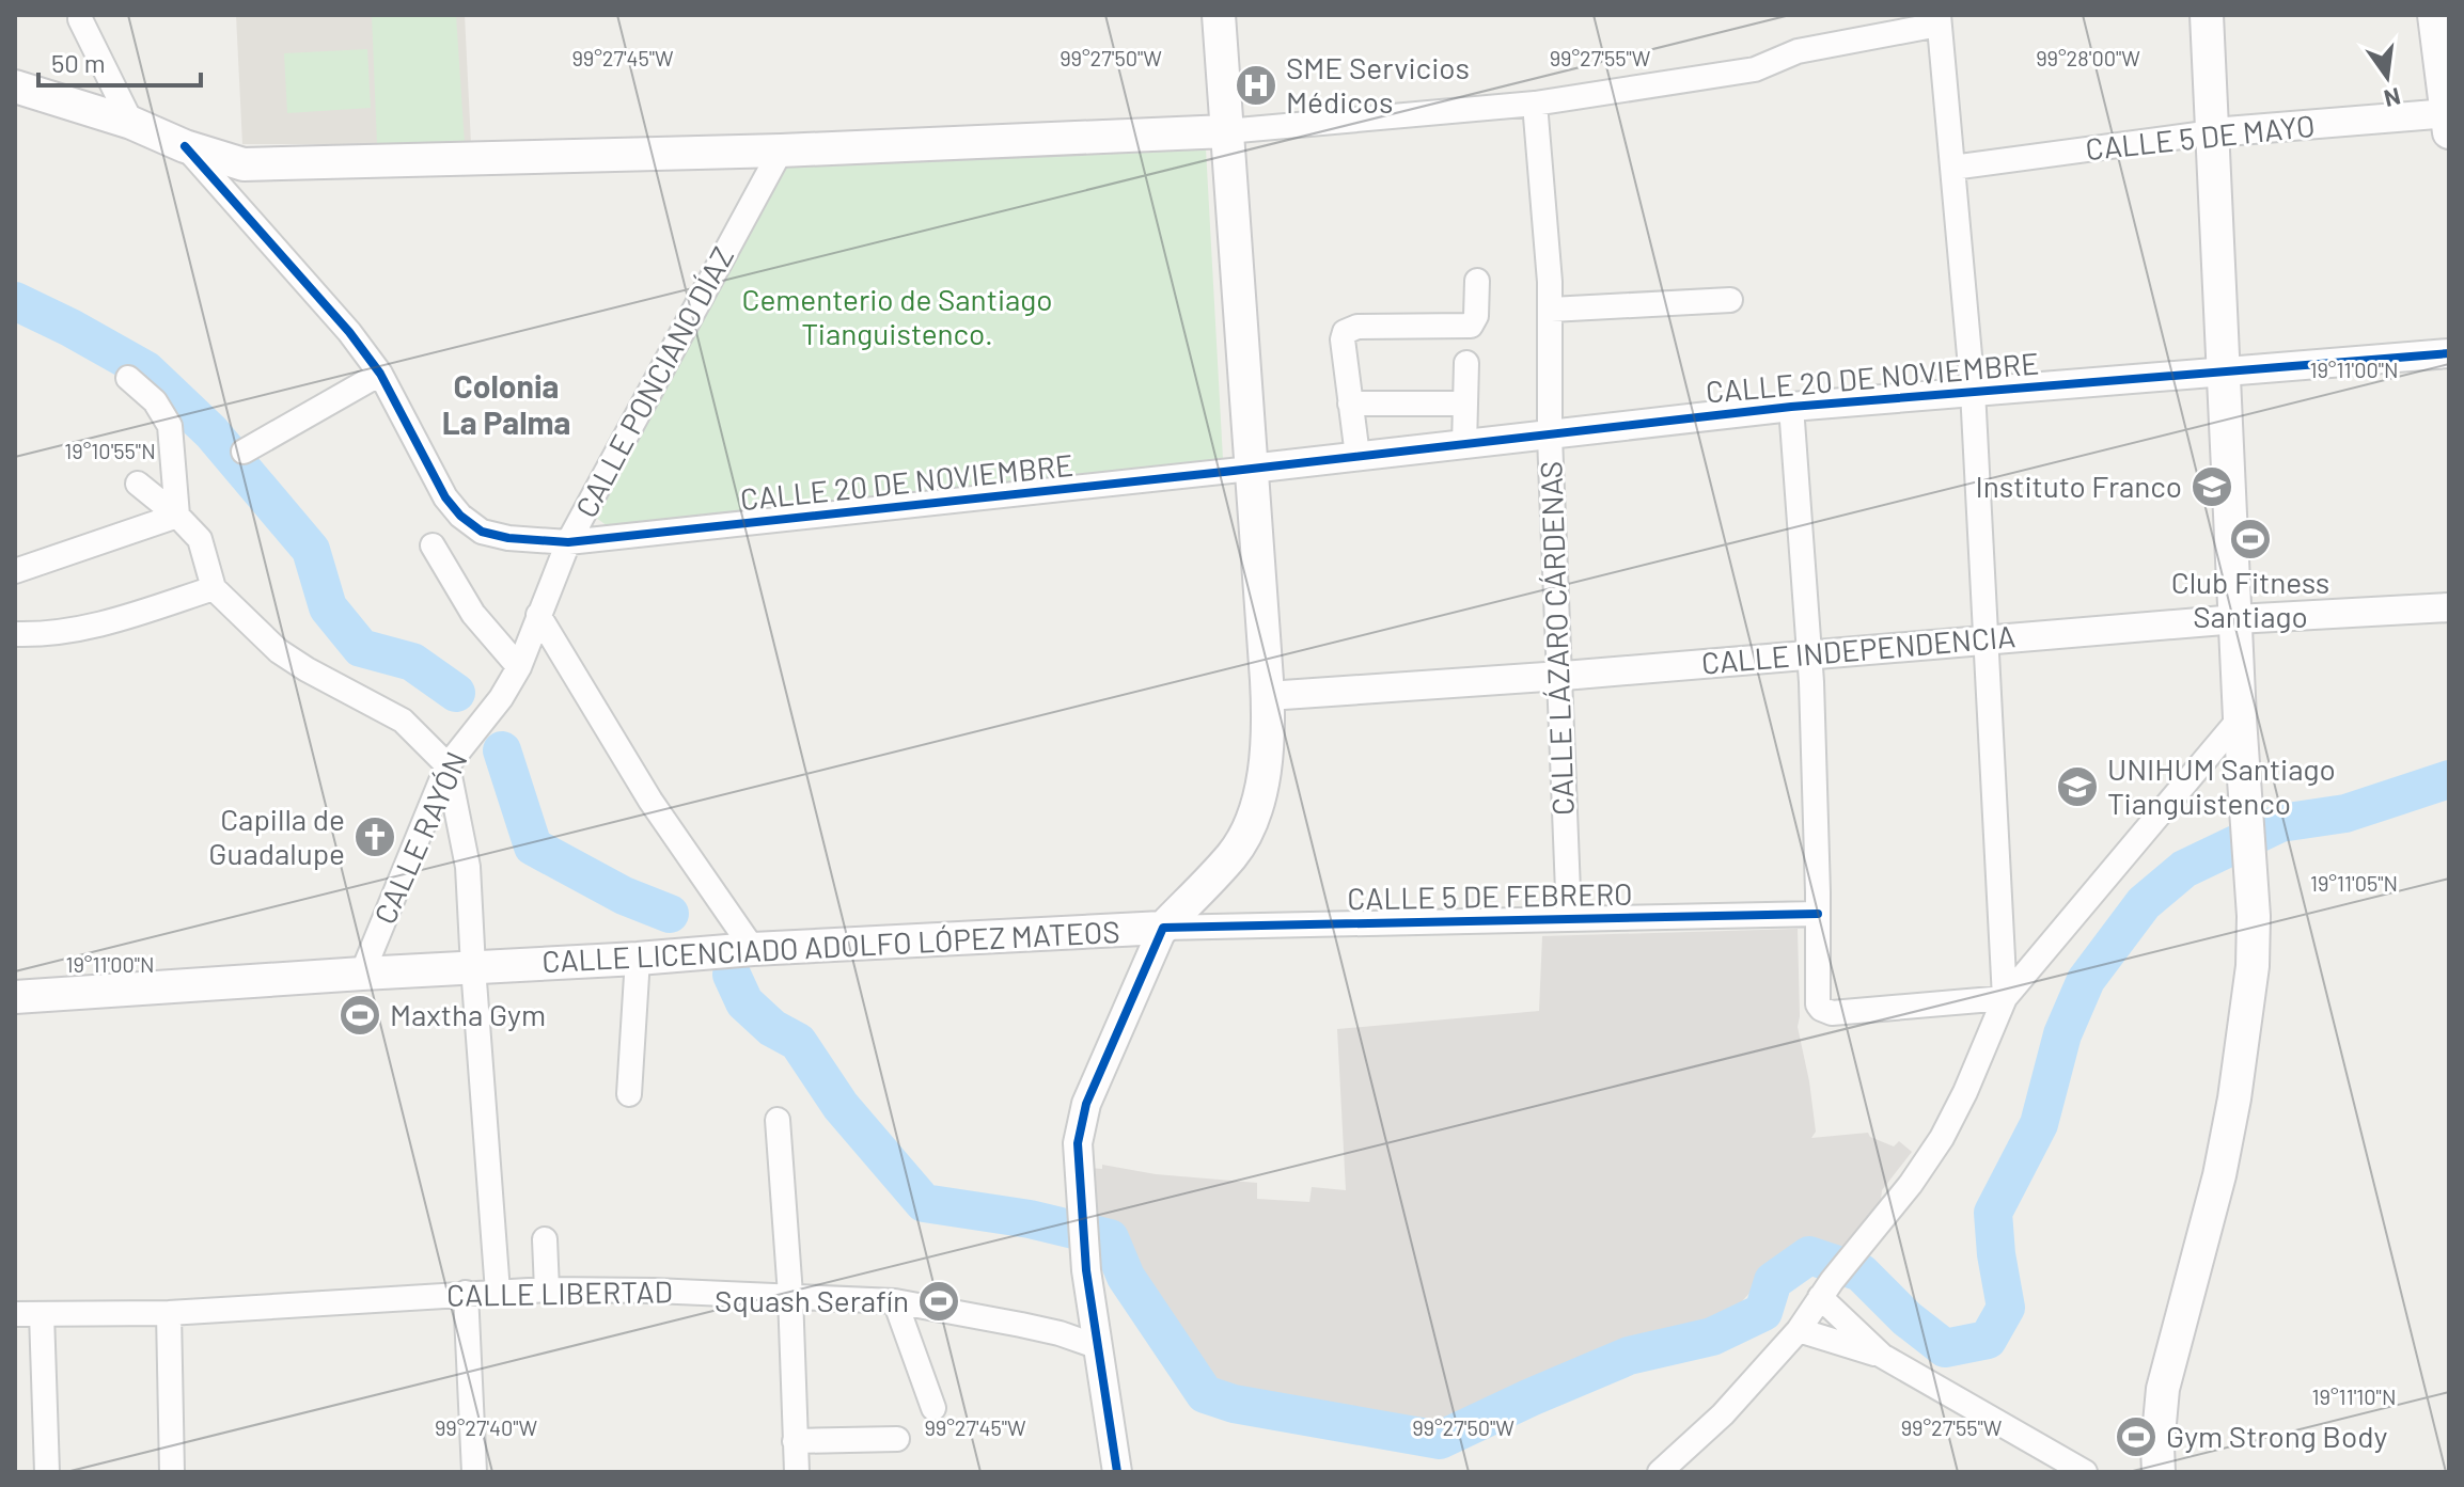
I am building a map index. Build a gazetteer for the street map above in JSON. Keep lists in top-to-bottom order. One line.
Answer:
{"streets":{"main road":["CALLE LICENCIADO ADOLFO LÓPEZ MATEOS"],"street":["CALLE 5 DE MAYO","CALLE 20 DE NOVIEMBRE","CALLE PONCIANO DÍAZ","CALLE LÁZARO CÁRDENAS","CALLE INDEPENDENCIA","CALLE RAYÓN","CALLE 5 DE FEBRERO","CALLE LIBERTAD"]},"crossings":[["CALLE 20 DE NOVIEMBRE","CALLE PONCIANO DÍAZ"],["CALLE 20 DE NOVIEMBRE","CALLE LÁZARO CÁRDENAS"],["CALLE 20 DE NOVIEMBRE","CALLE LICENCIADO ADOLFO LÓPEZ MATEOS"],["CALLE PONCIANO DÍAZ","CALLE RAYÓN"],["CALLE LÁZARO CÁRDENAS","CALLE INDEPENDENCIA"],["CALLE LÁZARO CÁRDENAS","CALLE 5 DE FEBRERO"],["CALLE INDEPENDENCIA","CALLE LICENCIADO ADOLFO LÓPEZ MATEOS"],["CALLE 5 DE FEBRERO","CALLE LICENCIADO ADOLFO LÓPEZ MATEOS"]],"districts":["Colonia La Palma"],"parks":["Cementerio de Santiago Tianguistenco."],"places":{"hospital":["SME Servicios Médicos"],"school or university":["Instituto Franco","UNIHUM Santiago Tianguistenco"],"sports":["Club Fitness Santiago","Maxtha Gym","Squash Serafín","Gym Strong Body"],"church":["Capilla de Guadalupe"]},"scale_bar":"50 m","north":"bottom","coordinates":["99°27'45\"W","99°27'50\"W","99°27'55\"W","99°28'00\"W","19°11'00\"N","19°10'55\"N","19°11'05\"N","19°11'10\"N","99°27'40\"W"]}
